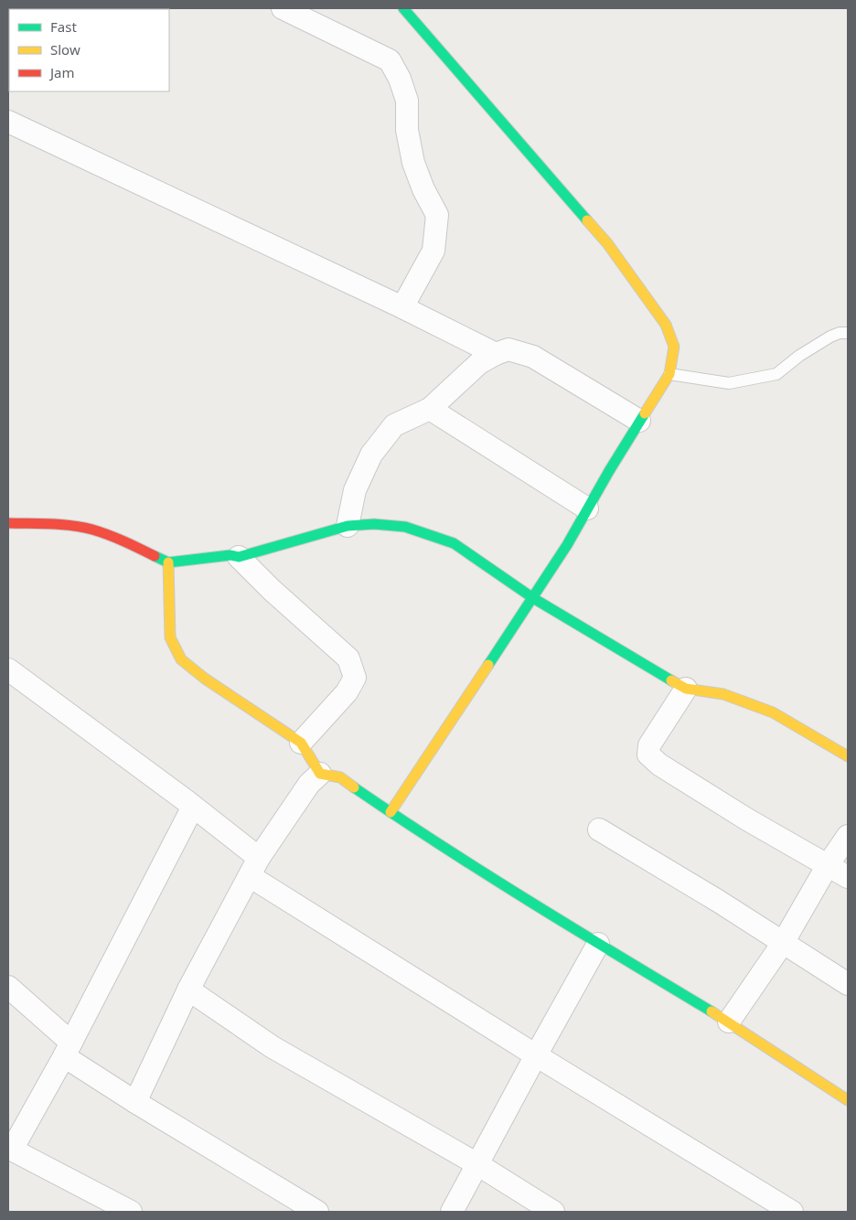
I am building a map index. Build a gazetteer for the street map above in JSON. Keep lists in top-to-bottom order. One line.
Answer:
{"legend":["Fast","Slow","Jam"]}
